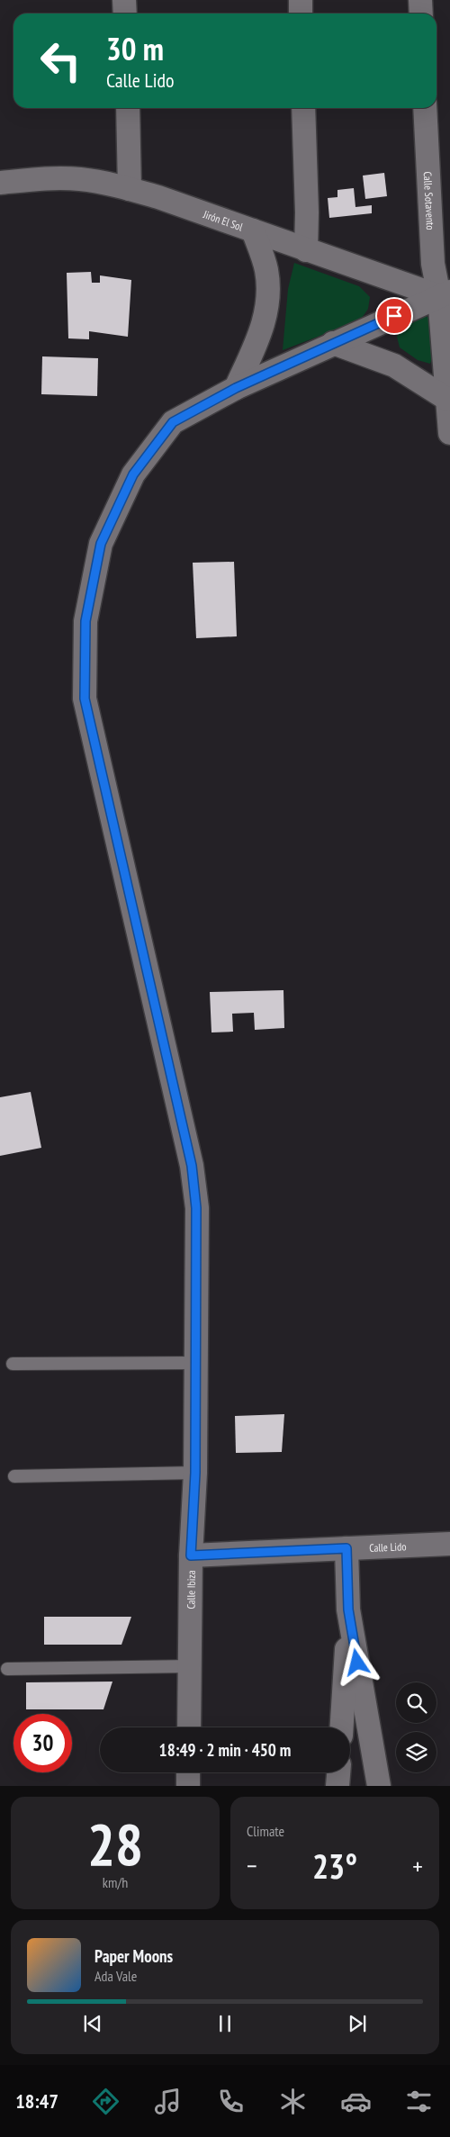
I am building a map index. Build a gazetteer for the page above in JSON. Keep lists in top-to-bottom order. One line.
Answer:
{"streets":{"street":["Calle Sotavento","Jirón El Sol","Calle Lido","Calle Ibiza"]},"crossings":[["Calle Sotavento","Jirón El Sol"],["Calle Sotavento","Calle Ibiza"],["Jirón El Sol","Calle Ibiza"],["Calle Lido","Calle Ibiza"]],"page":{"turn":["30 m","Calle Lido"],"limit":"30","trip":"18:49 · 2 min · 450 m","tile":[["28","km/h"],"Climate"],"heat":["−","23°","+"],"song":["Paper Moons","Ada Vale"],"tabs":"18:47"}}
